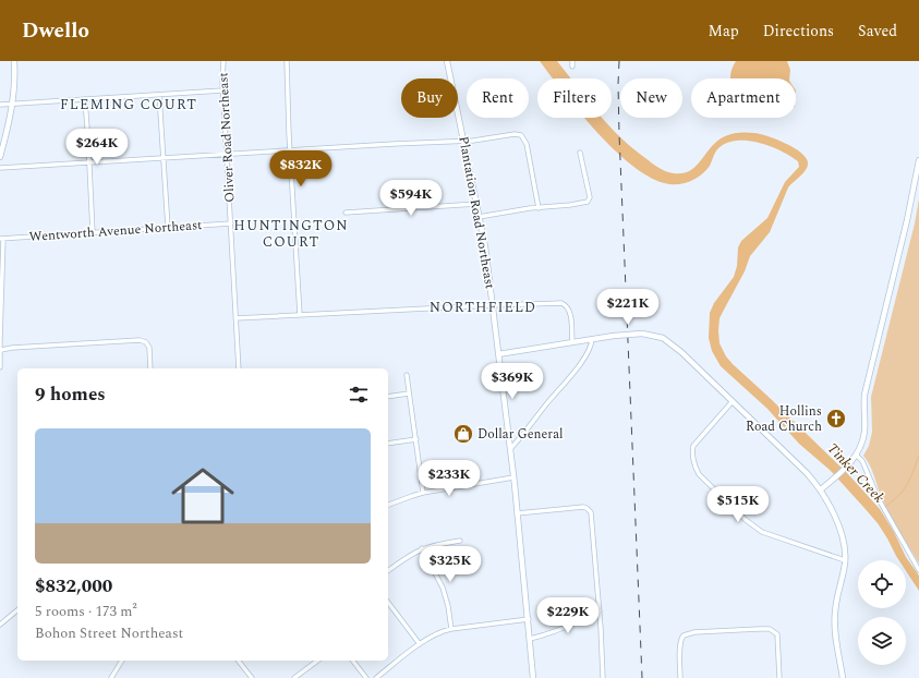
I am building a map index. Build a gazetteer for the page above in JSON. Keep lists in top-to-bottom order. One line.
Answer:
{"streets":{"main road":["Plantation Road Northeast"],"street":["Oliver Road Northeast","Wentworth Avenue Northeast"]},"crossings":[["Oliver Road Northeast","Wentworth Avenue Northeast"]],"districts":["FLEMING COURT","HUNTINGTON COURT","NORTHFIELD"],"water":["Tinker Creek"],"places":{"church":["Hollins Road Church"],"shop":["Dollar General"]},"page":{"header":"Dwello","nav":["Map","Directions","Saved"],"chip":["Buy","Rent","Filters","New","Apartment"],"price":["$264K","$832K","$594K","$221K","$369K","$233K","$515K","$325K","$229K"],"heading":"9 homes","list":[{"name":"$832,000","note":"5 rooms · 173 m² · Bohon Street Northeast"}]}}
